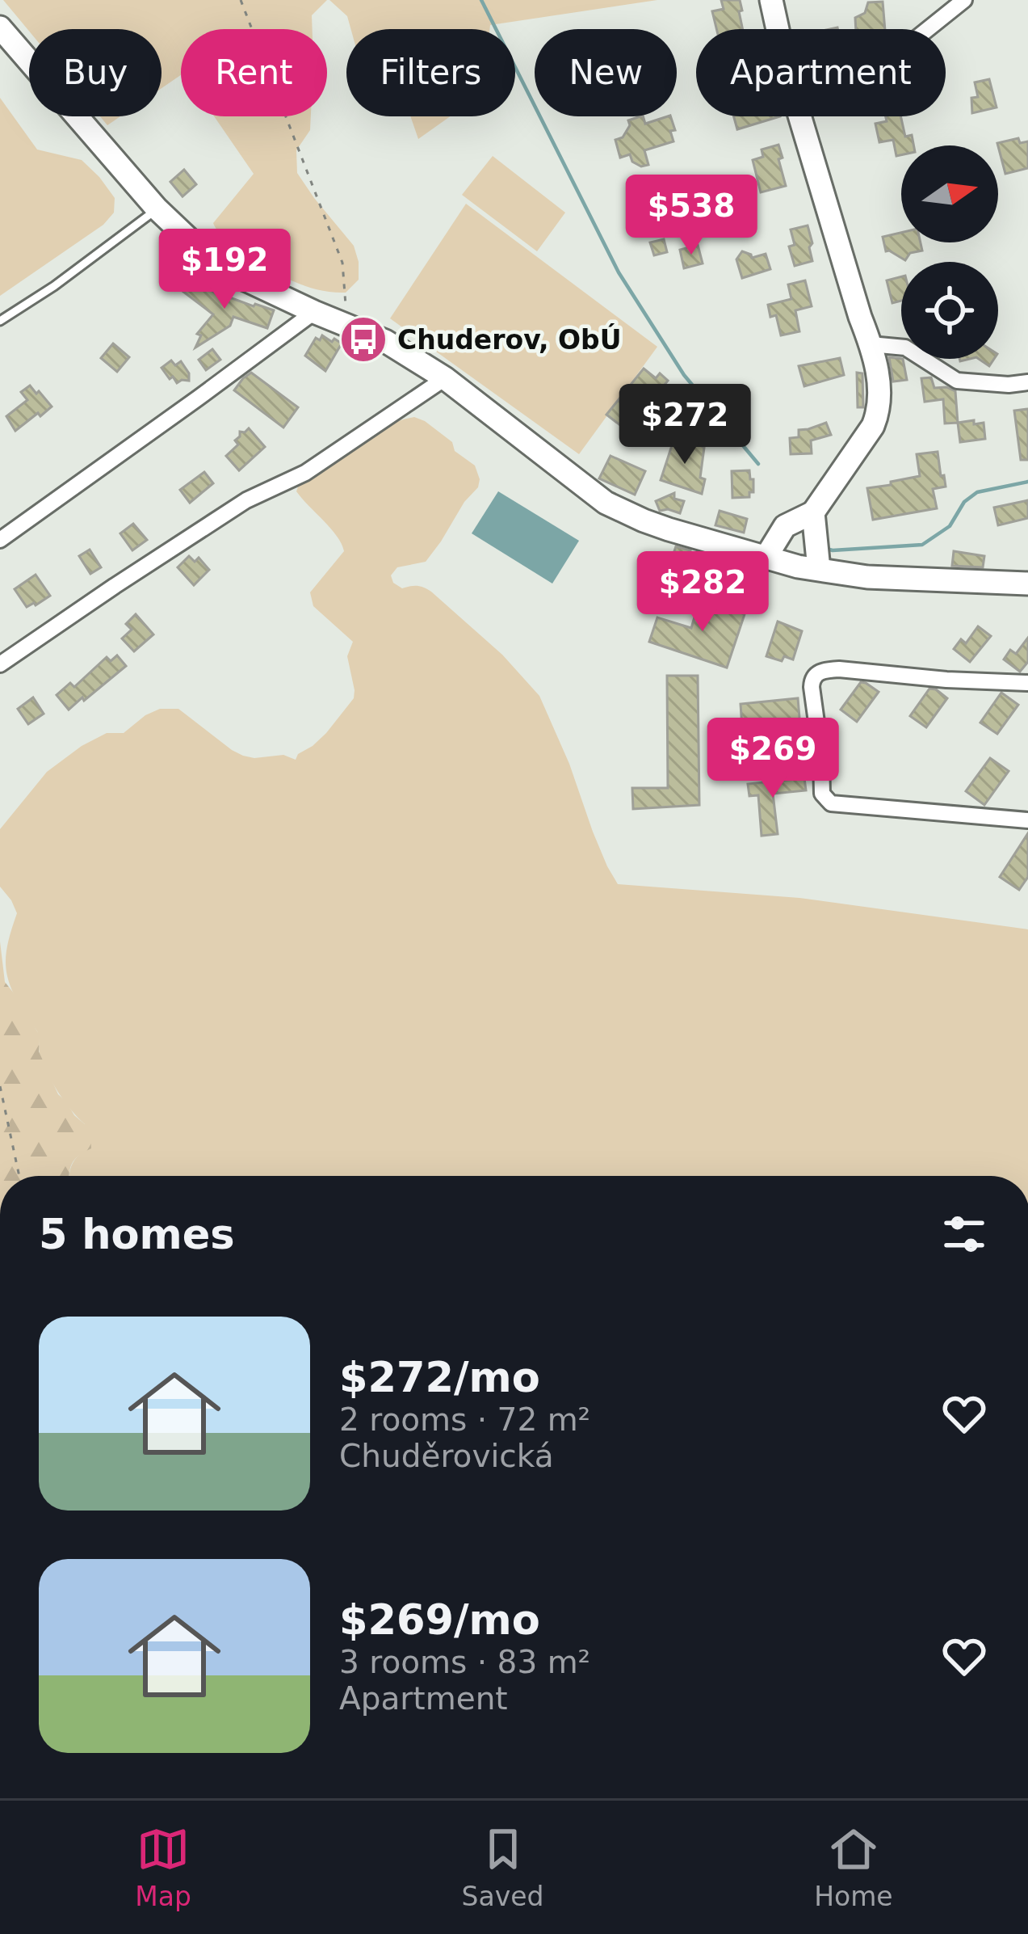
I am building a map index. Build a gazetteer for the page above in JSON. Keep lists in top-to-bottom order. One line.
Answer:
{"places":{"bus stop":["Chuderov, ObÚ"]},"north":"right","page":{"chip":["Buy","Rent","Filters","New","Apartment"],"price":["$538","$192","$272","$282","$269"],"heading":"5 homes","list":[{"name":"$272/mo","note":"2 rooms · 72 m² · Chuděrovická"},{"name":"$269/mo","note":"3 rooms · 83 m² · Apartment"}],"tabs":["Map","Saved","Home"]}}
